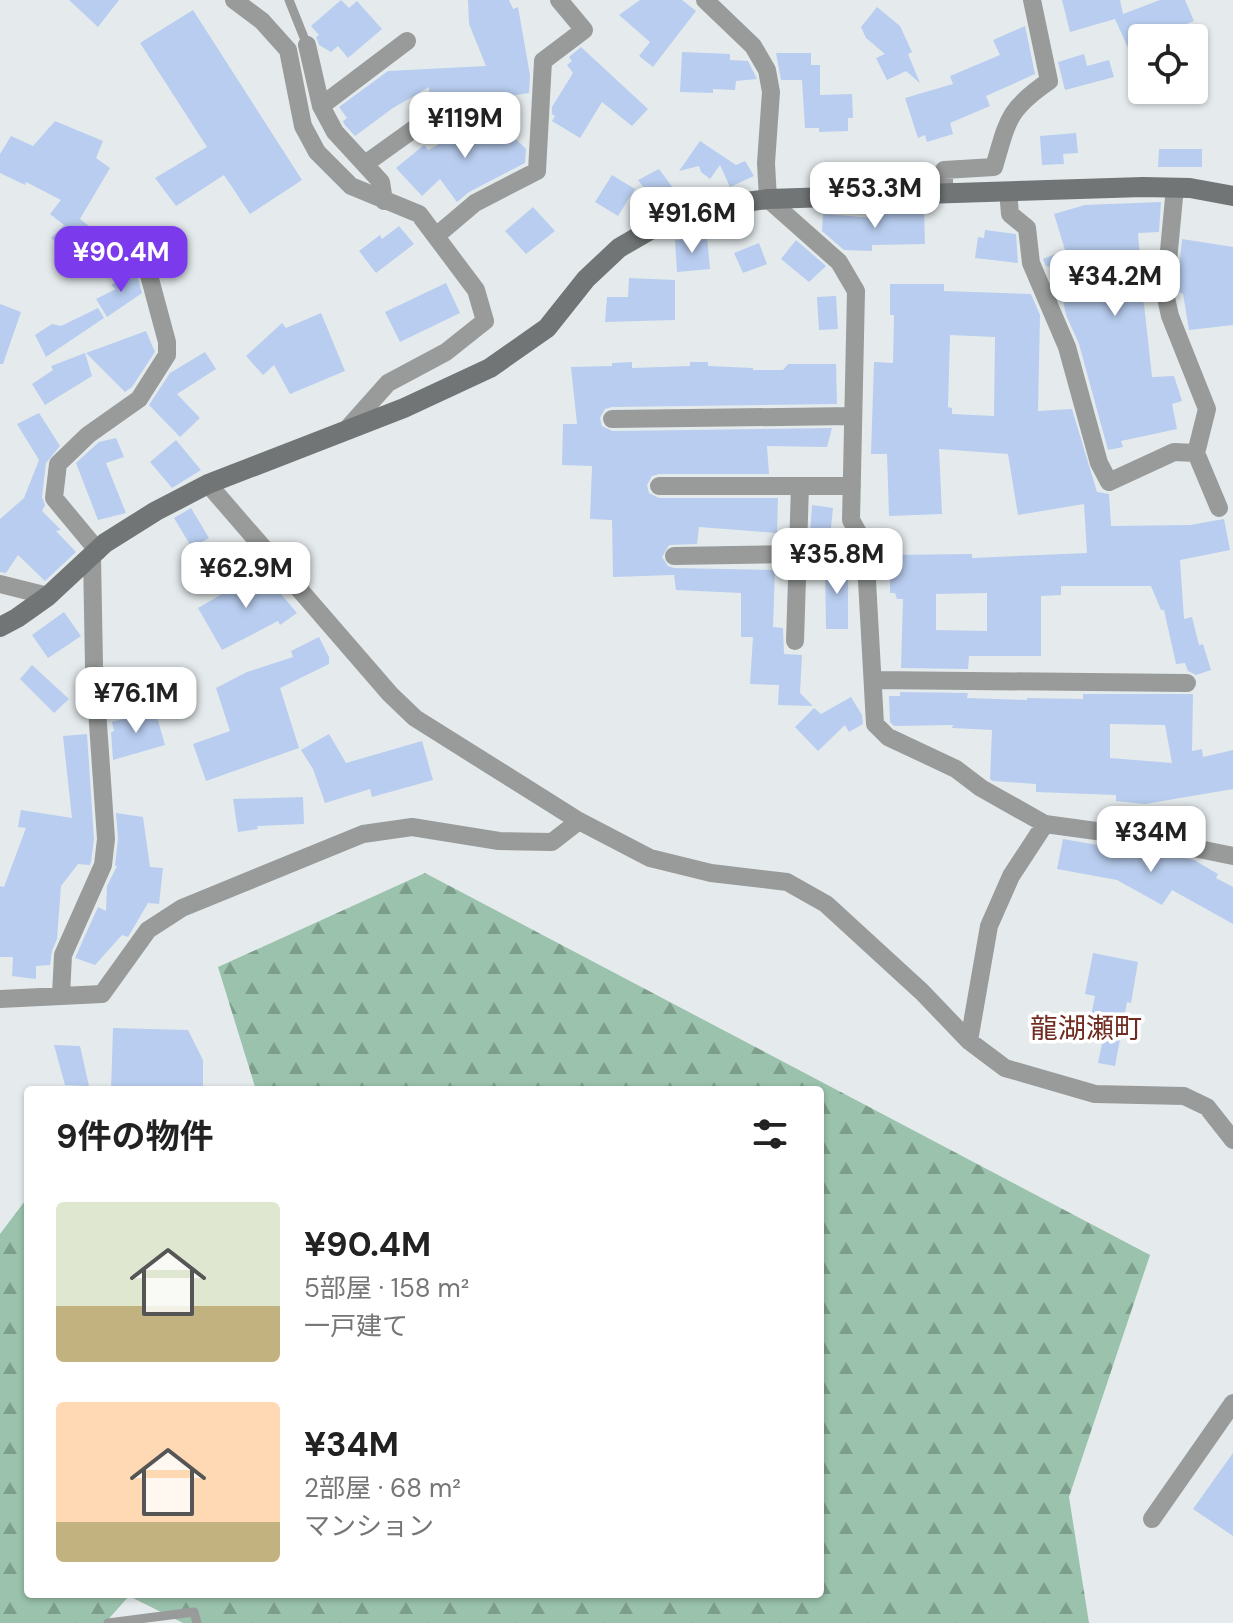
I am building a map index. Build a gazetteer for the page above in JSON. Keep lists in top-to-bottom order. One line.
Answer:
{"districts":["龍湖瀬町"],"page":{"price":["¥119M","¥53.3M","¥91.6M","¥90.4M","¥34.2M","¥35.8M","¥62.9M","¥76.1M","¥34M"],"heading":"9件の物件","list":[{"name":"¥90.4M","note":"5部屋 · 158 m² · 一戸建て"},{"name":"¥34M","note":"2部屋 · 68 m² · マンション"}]}}
